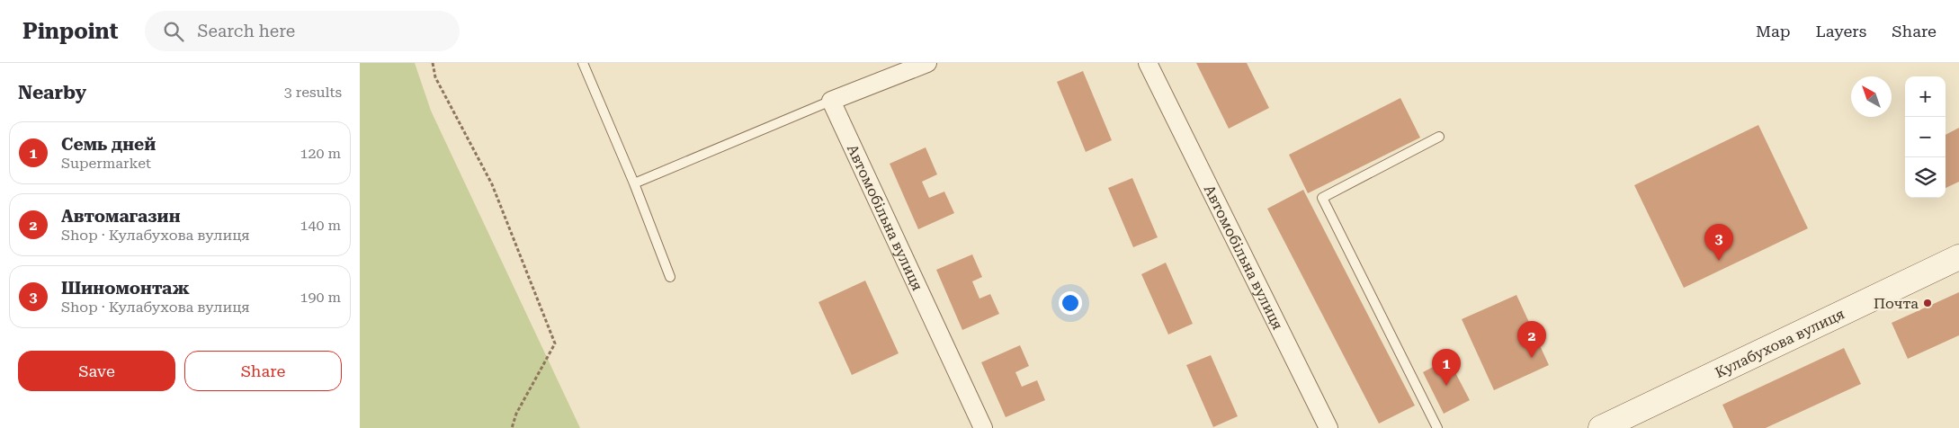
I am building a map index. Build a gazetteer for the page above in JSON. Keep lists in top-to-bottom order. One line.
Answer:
{"streets":{"street":["Автомобільна вулиця","Кулабухова вулиця"]},"places":["Почта"],"north":"top left","page":{"header":"Pinpoint","search":"Search here","nav":["Map","Layers","Share"],"heading":["Nearby","3 results"],"map_buttons":["+","−"],"list":[{"mark":"1","name":"Семь дней","note":"Supermarket","value":"120 m"},{"mark":"2","name":"Автомагазин","note":"Shop · Кулабухова вулиця","value":"140 m"},{"mark":"3","name":"Шиномонтаж","note":"Shop · Кулабухова вулиця","value":"190 m"}],"pins":["3","2","1"],"buttons":["Save","Share"]}}
